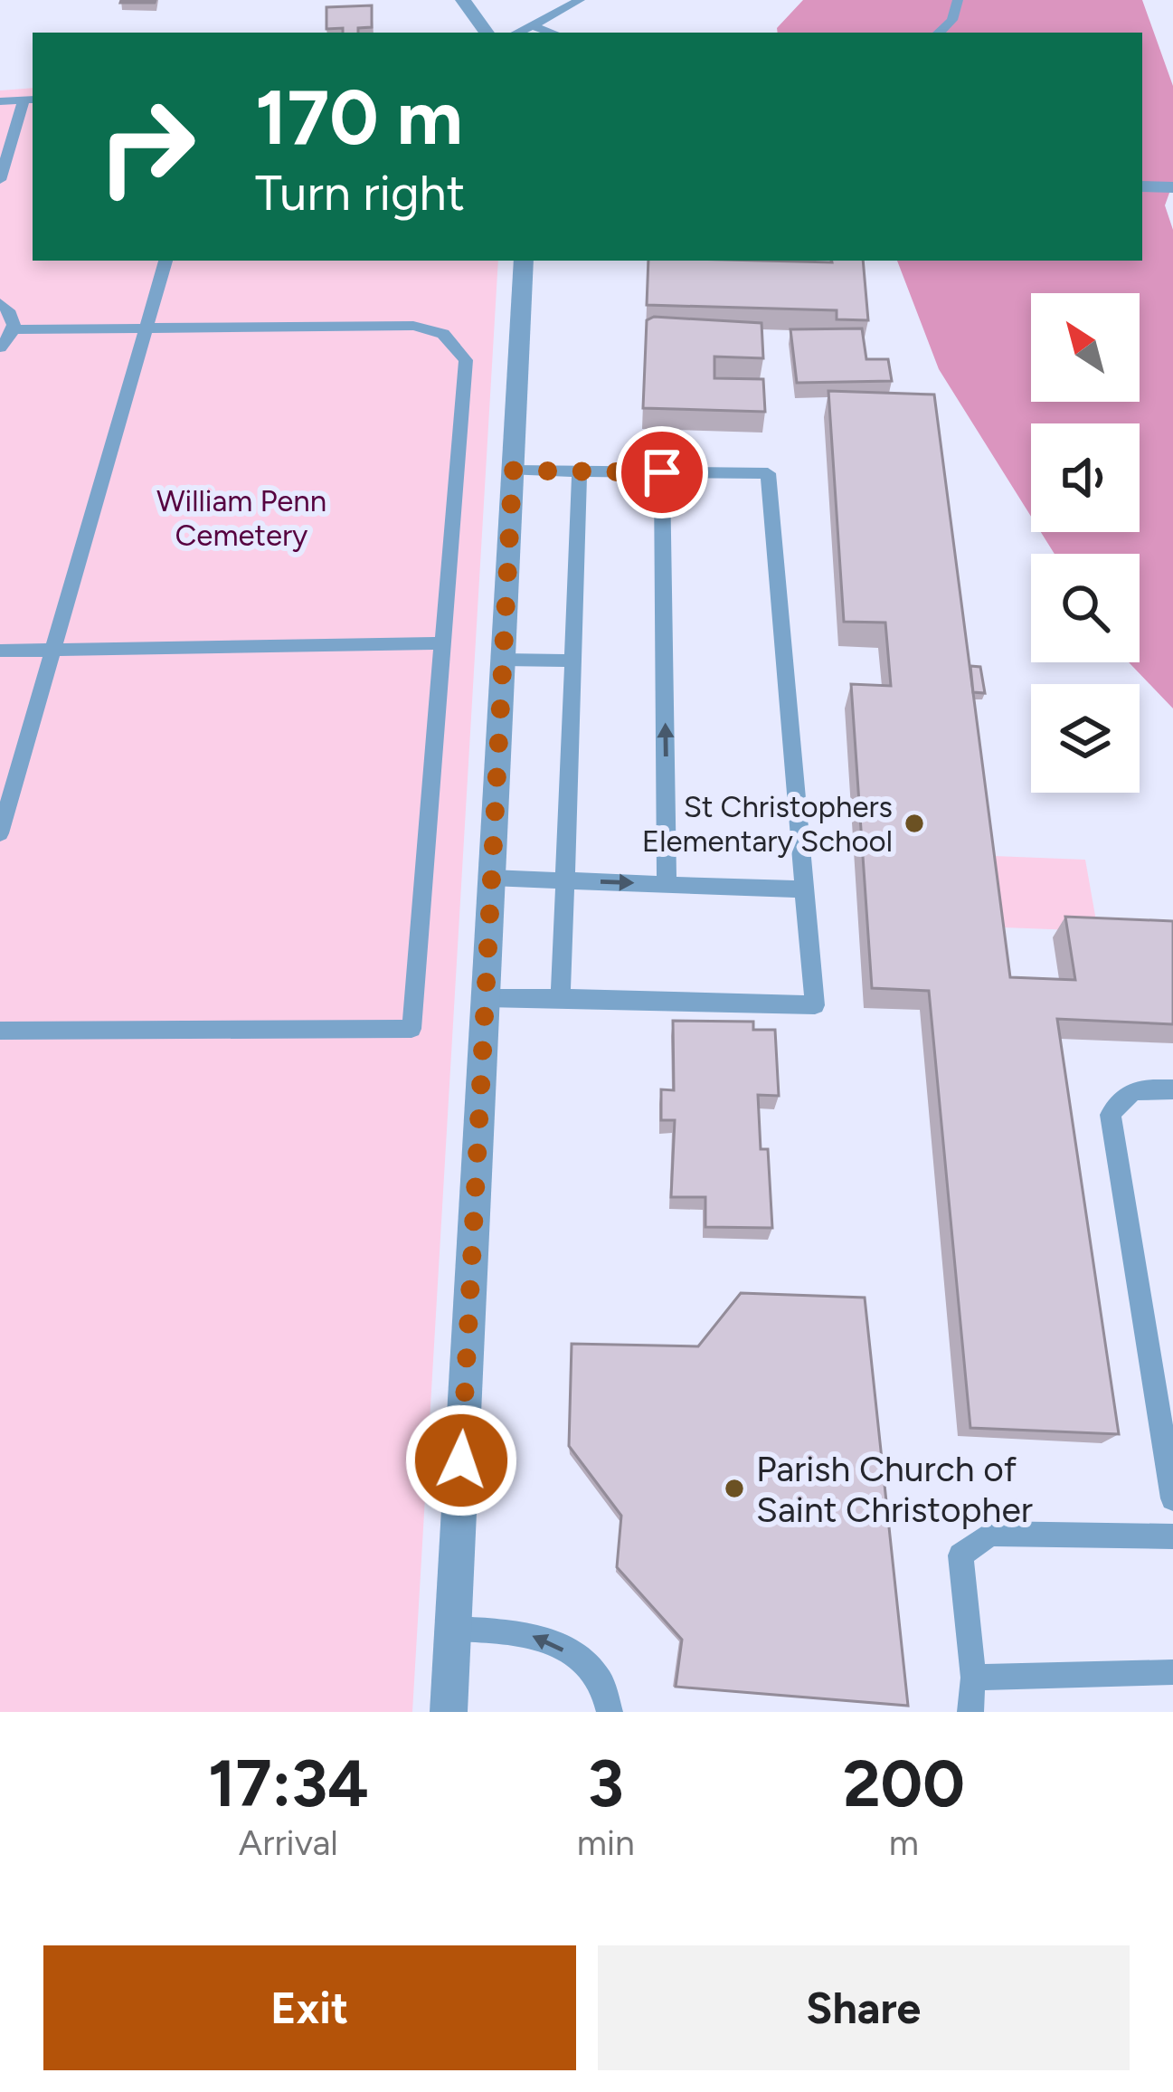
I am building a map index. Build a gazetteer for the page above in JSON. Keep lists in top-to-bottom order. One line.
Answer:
{"parks":["William Penn Cemetery"],"places":["St Christophers Elementary School","Parish Church of Saint Christopher"],"north":"top left","page":{"turn":["170 m","Turn right"],"eta":["17:34","Arrival","3","min","200","m"],"buttons":["Exit","Share"]}}
